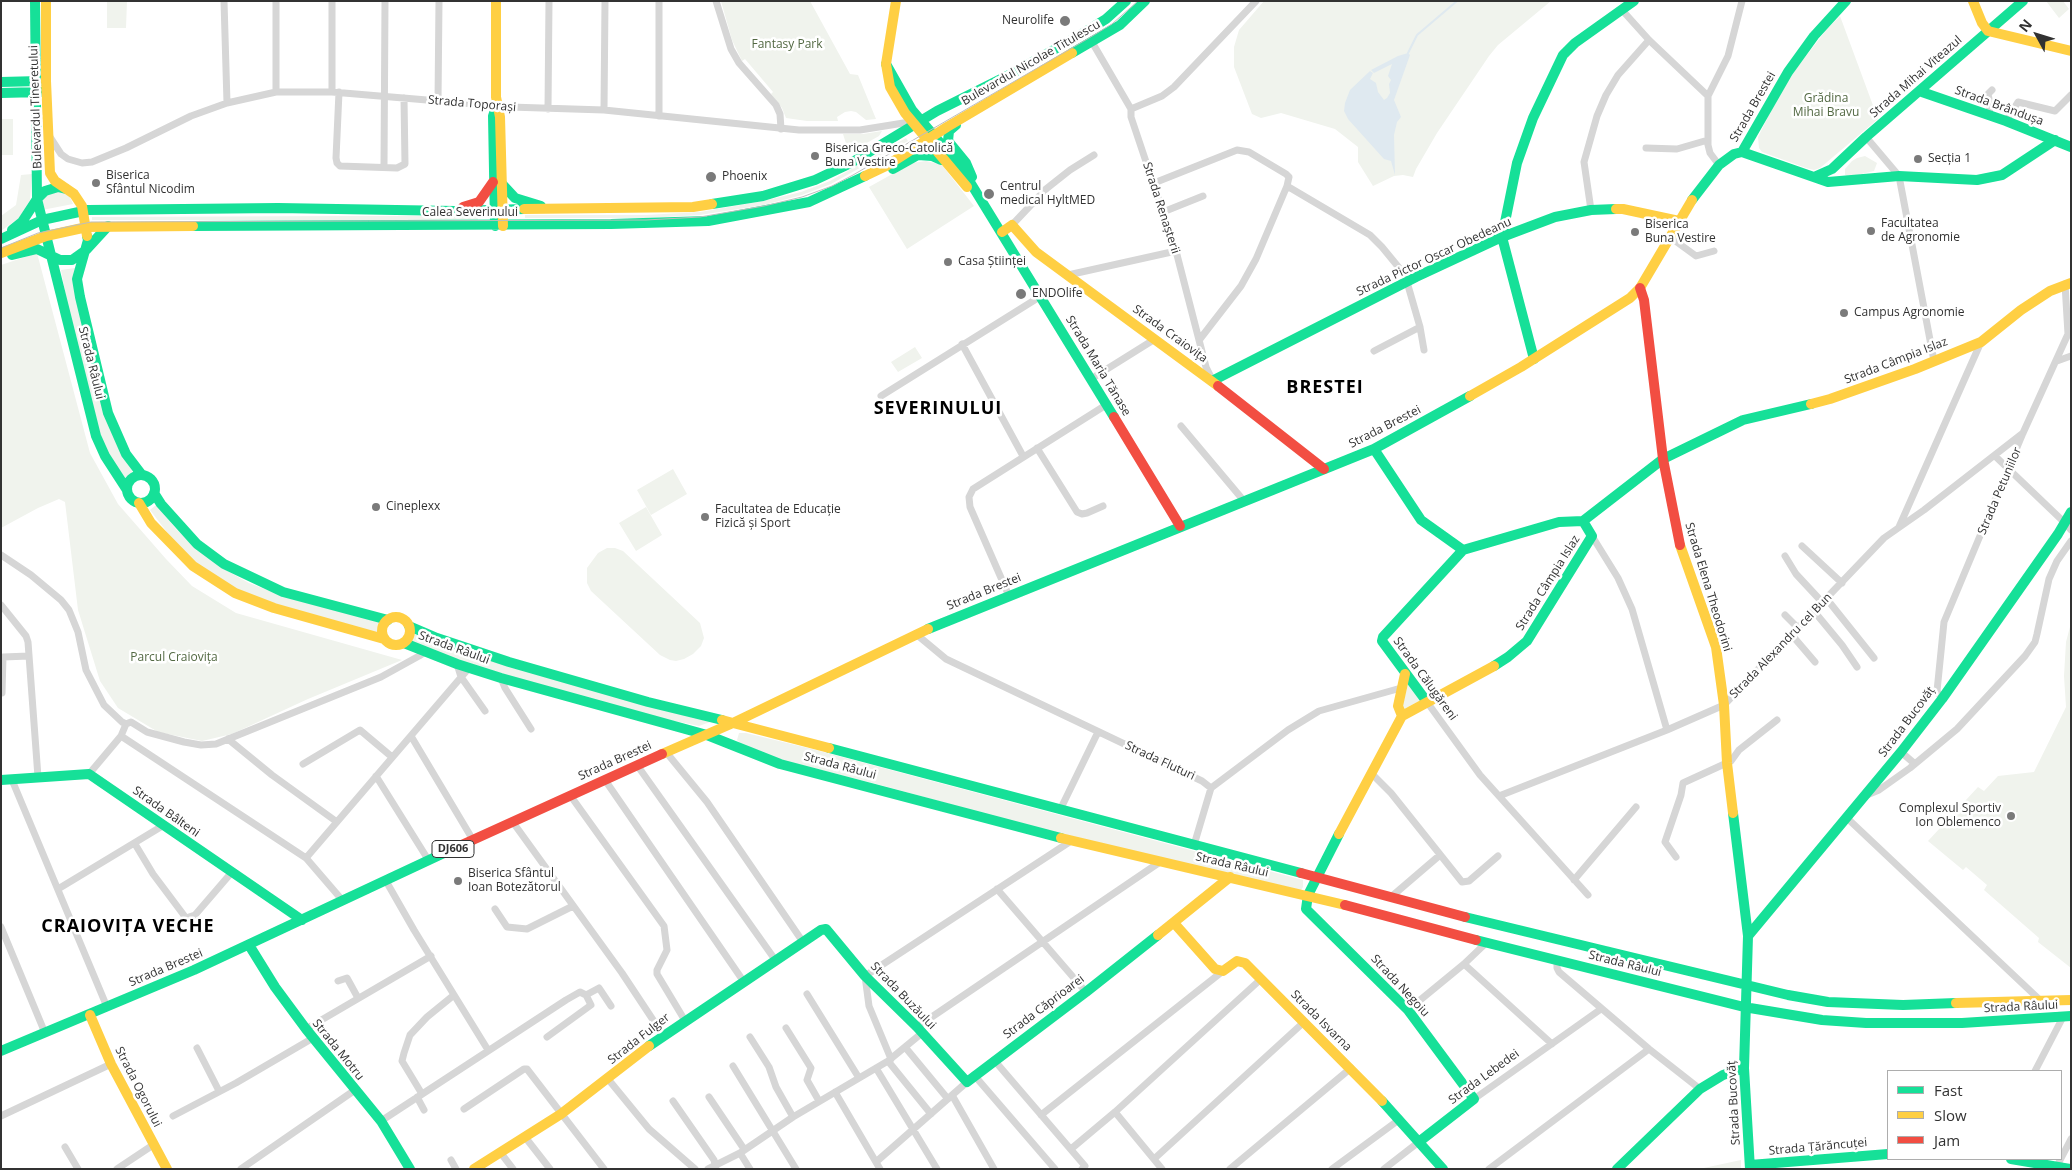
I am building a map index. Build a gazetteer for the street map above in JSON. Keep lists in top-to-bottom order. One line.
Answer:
{"streets":{"main road":["Bulevardul Nicolae Titulescu","Strada Mihai Viteazul","Strada Brândușa","Bulevardul Tineretului","Strada Brestei","Calea Severinului","Strada Pictor Oscar Obedeanu","Strada Craiovița","Strada Câmpia Islaz","Strada Râului","Strada Maria Tănase","Strada Elena Theodorini","Strada Călugăreni","Strada Bucovăț","Strada Bâlteni","DJ606","Strada Negoiu","Strada Buzăului","Strada Căprioarei","Strada Isvarna","Strada Fulger","Strada Motru","Strada Lebedei","Strada Ogorului","Strada Țărăncuței"],"street":["Strada Toporași","Strada Renașterii","Strada Petuniilor","Strada Alexandru cel Bun","Strada Fluturi"]},"crossings":[["Bulevardul Nicolae Titulescu","Strada Toporași"],["Bulevardul Nicolae Titulescu","Strada Renașterii"],["Bulevardul Nicolae Titulescu","Calea Severinului"],["Bulevardul Nicolae Titulescu","Strada Maria Tănase"],["Strada Mihai Viteazul","Strada Brândușa"],["Strada Toporași","Bulevardul Tineretului"],["Strada Toporași","Calea Severinului"],["Strada Toporași","Strada Maria Tănase"],["Bulevardul Tineretului","Calea Severinului"],["Bulevardul Tineretului","Strada Râului"],["Strada Brestei","Strada Pictor Oscar Obedeanu"],["Strada Brestei","Strada Craiovița"],["Strada Brestei","Strada Râului"],["Strada Brestei","Strada Maria Tănase"],["Strada Brestei","Strada Elena Theodorini"],["Strada Brestei","Strada Fluturi"],["Strada Brestei","Strada Bâlteni"],["Strada Brestei","Strada Motru"],["Strada Brestei","Strada Ogorului"],["Strada Renașterii","Strada Pictor Oscar Obedeanu"],["Strada Renașterii","Strada Craiovița"],["Calea Severinului","Strada Râului"],["Calea Severinului","Strada Maria Tănase"],["Strada Pictor Oscar Obedeanu","Strada Craiovița"],["Strada Câmpia Islaz","Strada Petuniilor"],["Strada Câmpia Islaz","Strada Elena Theodorini"],["Strada Câmpia Islaz","Strada Călugăreni"],["Strada Râului","Strada Elena Theodorini"],["Strada Râului","Strada Bucovăț"],["Strada Râului","Strada Negoiu"],["Strada Râului","Strada Căprioarei"],["Strada Petuniilor","Strada Alexandru cel Bun"],["Strada Petuniilor","Strada Bucovăț"],["Strada Elena Theodorini","Strada Alexandru cel Bun"],["Strada Elena Theodorini","Strada Bucovăț"],["Strada Alexandru cel Bun","Strada Călugăreni"],["Strada Bucovăț","Strada Țărăncuței"],["Strada Negoiu","Strada Lebedei"],["Strada Buzăului","Strada Căprioarei"],["Strada Buzăului","Strada Fulger"],["Strada Isvarna","Strada Lebedei"]],"districts":["BRESTEI","SEVERINULUI","CRAIOVIȚA VECHE"],"parks":["Fantasy Park","Grădina Mihai Bravu","Parcul Craiovița"],"places":["Neurolife","Biserica Greco-Catolică Buna Vestire","Secția 1","Phoenix","Biserica Sfântul Nicodim","Centrul medical HyltMED","Facultatea de Agronomie","Biserica Buna Vestire","Casa Științei","ENDOlife","Campus Agronomie","Cineplexx","Facultatea de Educație Fizică și Sport","Complexul Sportiv Ion Oblemenco","Biserica Sfântul Ioan Botezătorul"],"legend":["Fast","Slow","Jam"],"north":"top left"}
